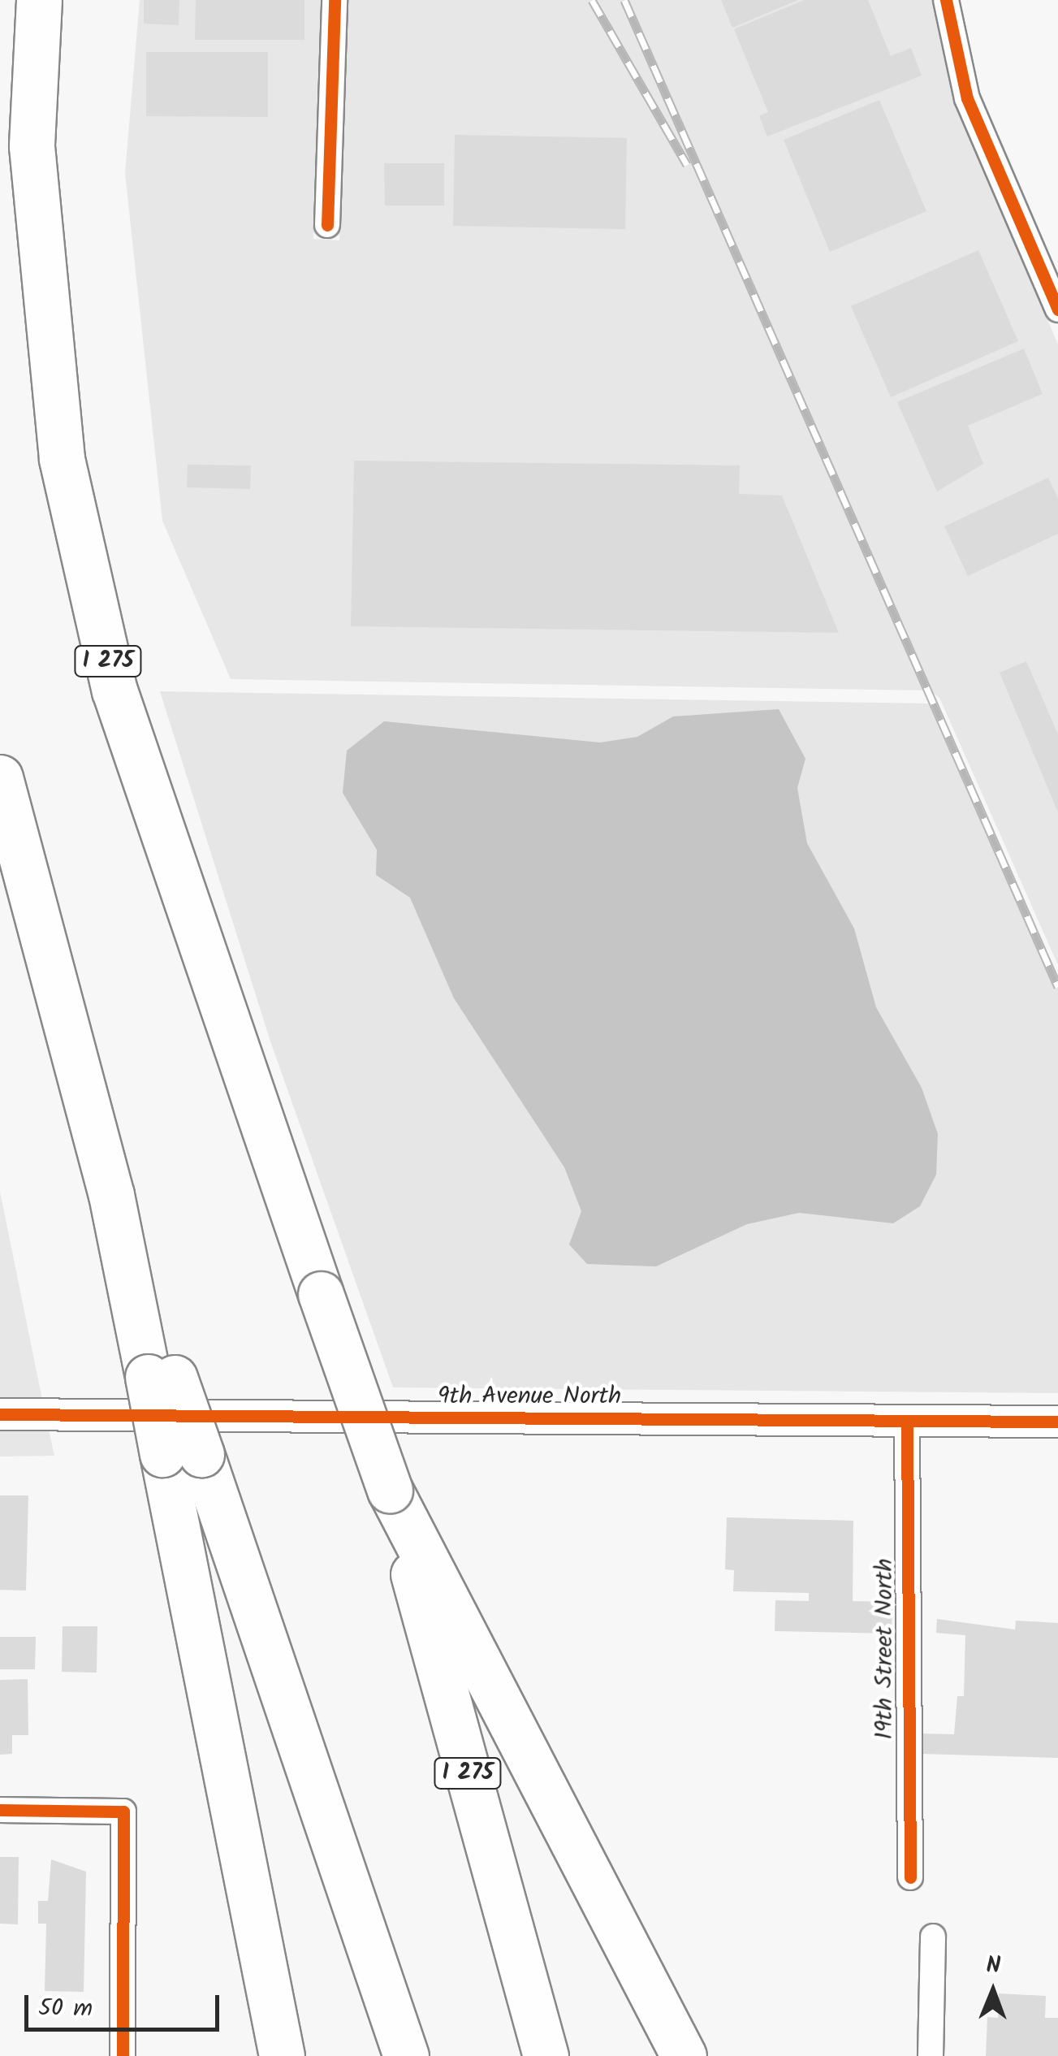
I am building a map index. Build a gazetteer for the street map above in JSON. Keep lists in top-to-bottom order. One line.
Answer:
{"streets":{"highway":["I 275"],"street":["9th Avenue North","19th Street North"]},"crossings":[["9th Avenue North","19th Street North"]],"scale_bar":"50 m","north":"top"}
